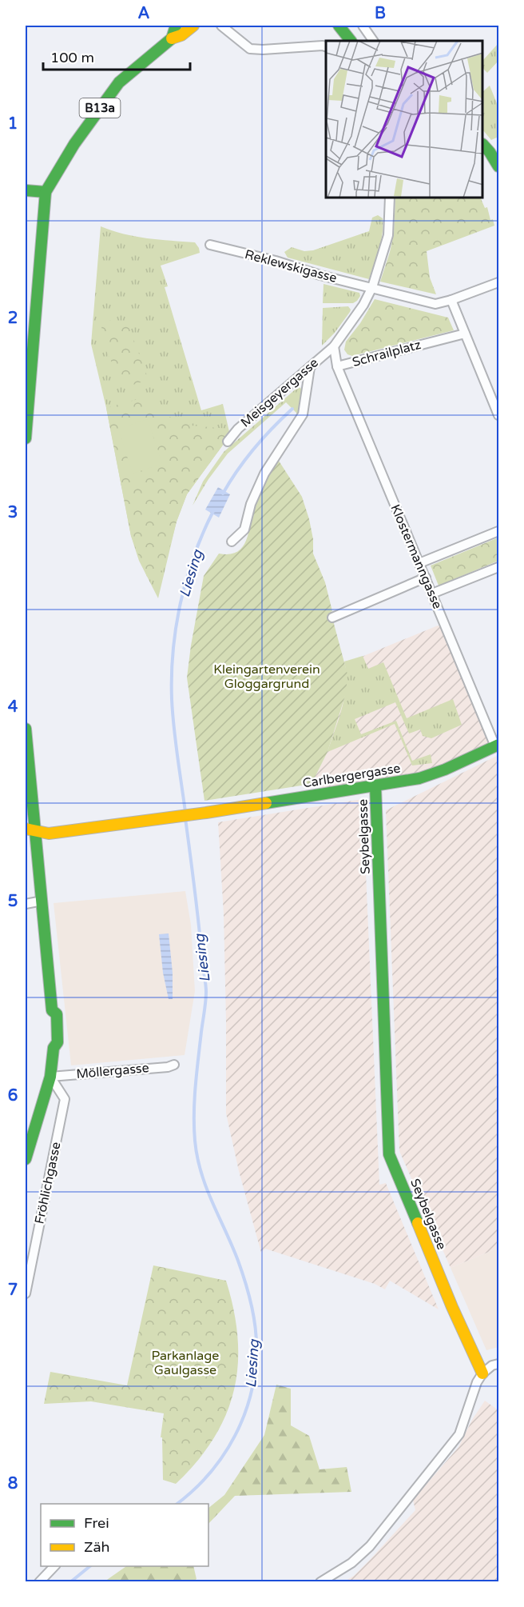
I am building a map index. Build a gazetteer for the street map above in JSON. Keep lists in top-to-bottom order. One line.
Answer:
{"streets":{"main road":["B13a","Carlbergergasse","Seybelgasse"],"street":["Reklewskigasse","Schrailplatz","Meisgeyergasse","Klostermanngasse","Möllergasse","Fröhlichgasse"]},"crossings":[["Reklewskigasse","Schrailplatz"],["Schrailplatz","Meisgeyergasse"],["Schrailplatz","Klostermanngasse"],["Klostermanngasse","Carlbergergasse"],["Carlbergergasse","Seybelgasse"],["Möllergasse","Fröhlichgasse"]],"water":["Liesing"],"parks":["Kleingartenverein Gloggargrund","Parkanlage Gaulgasse"],"legend":["Frei","Zäh"],"scale_bar":"100 m","grid":{"columns":["A","B"],"rows":["1","2","3","4","5","6","7","8"]}}
